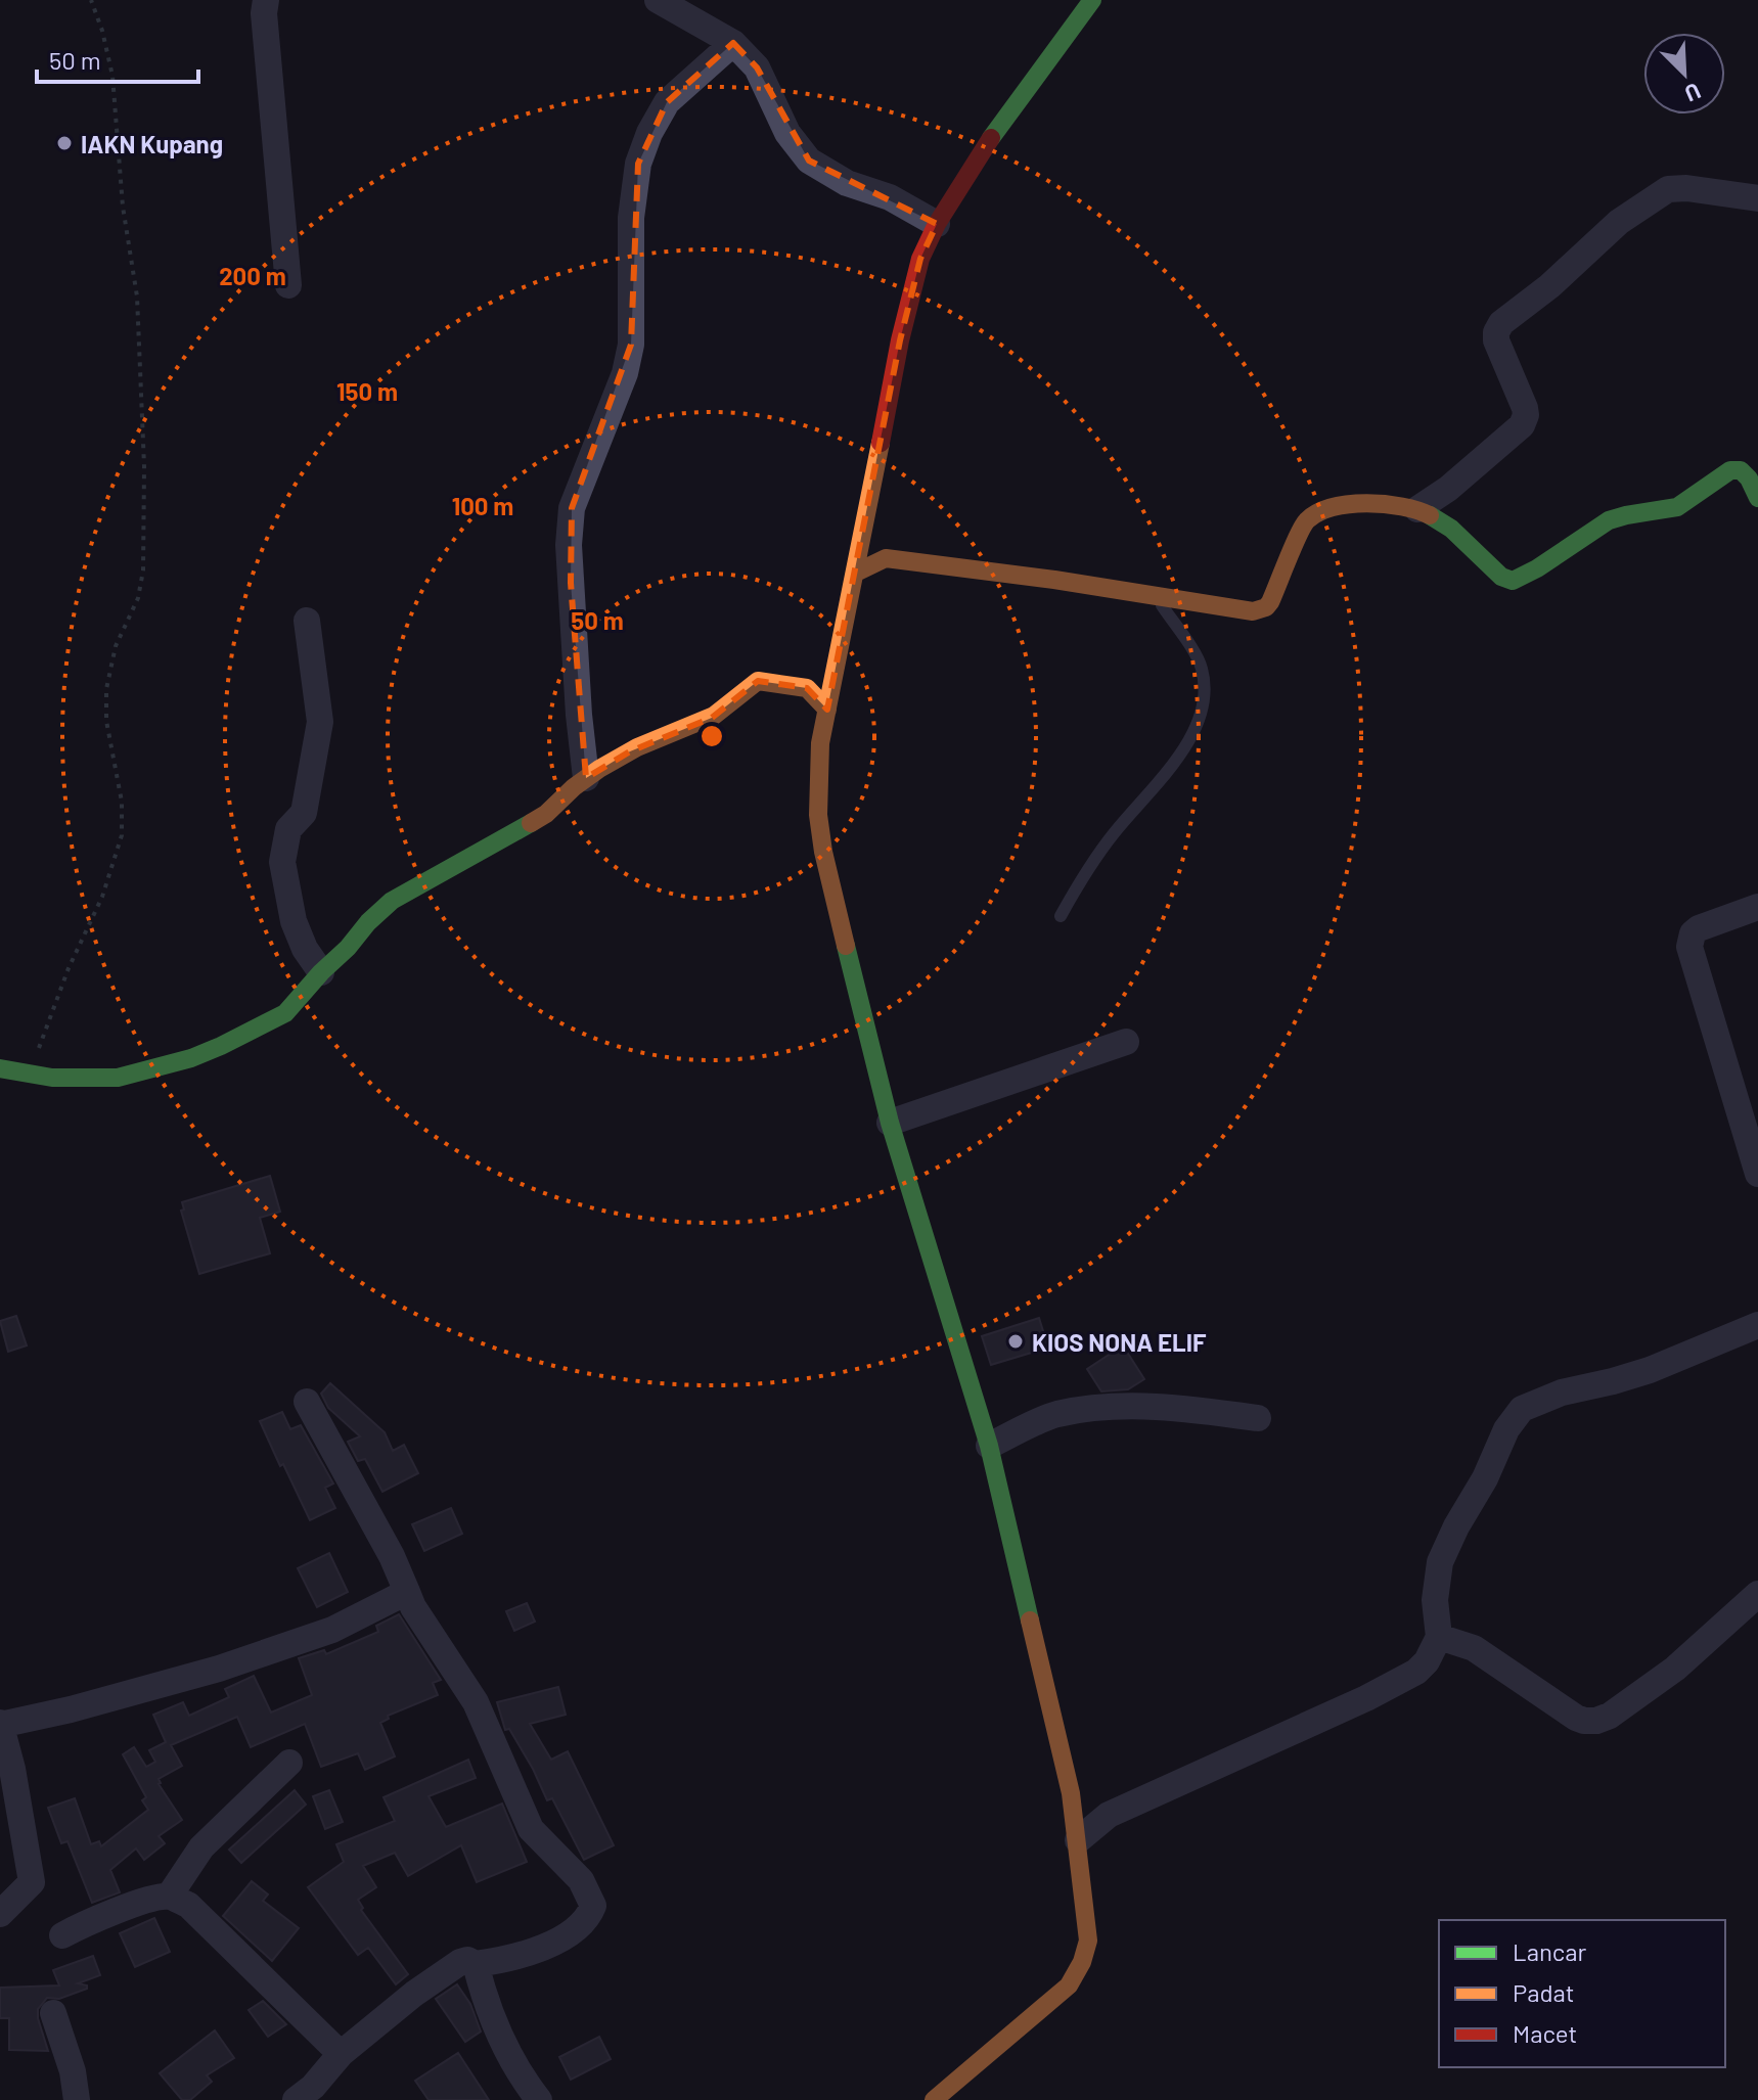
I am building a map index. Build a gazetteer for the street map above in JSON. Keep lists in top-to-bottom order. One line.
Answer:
{"places":["IAKN Kupang","KIOS NONA ELIF"],"legend":["Lancar","Padat","Macet"],"scale_bar":"50 m","north":"bottom right","rings":["200 m","150 m","100 m","50 m"]}
